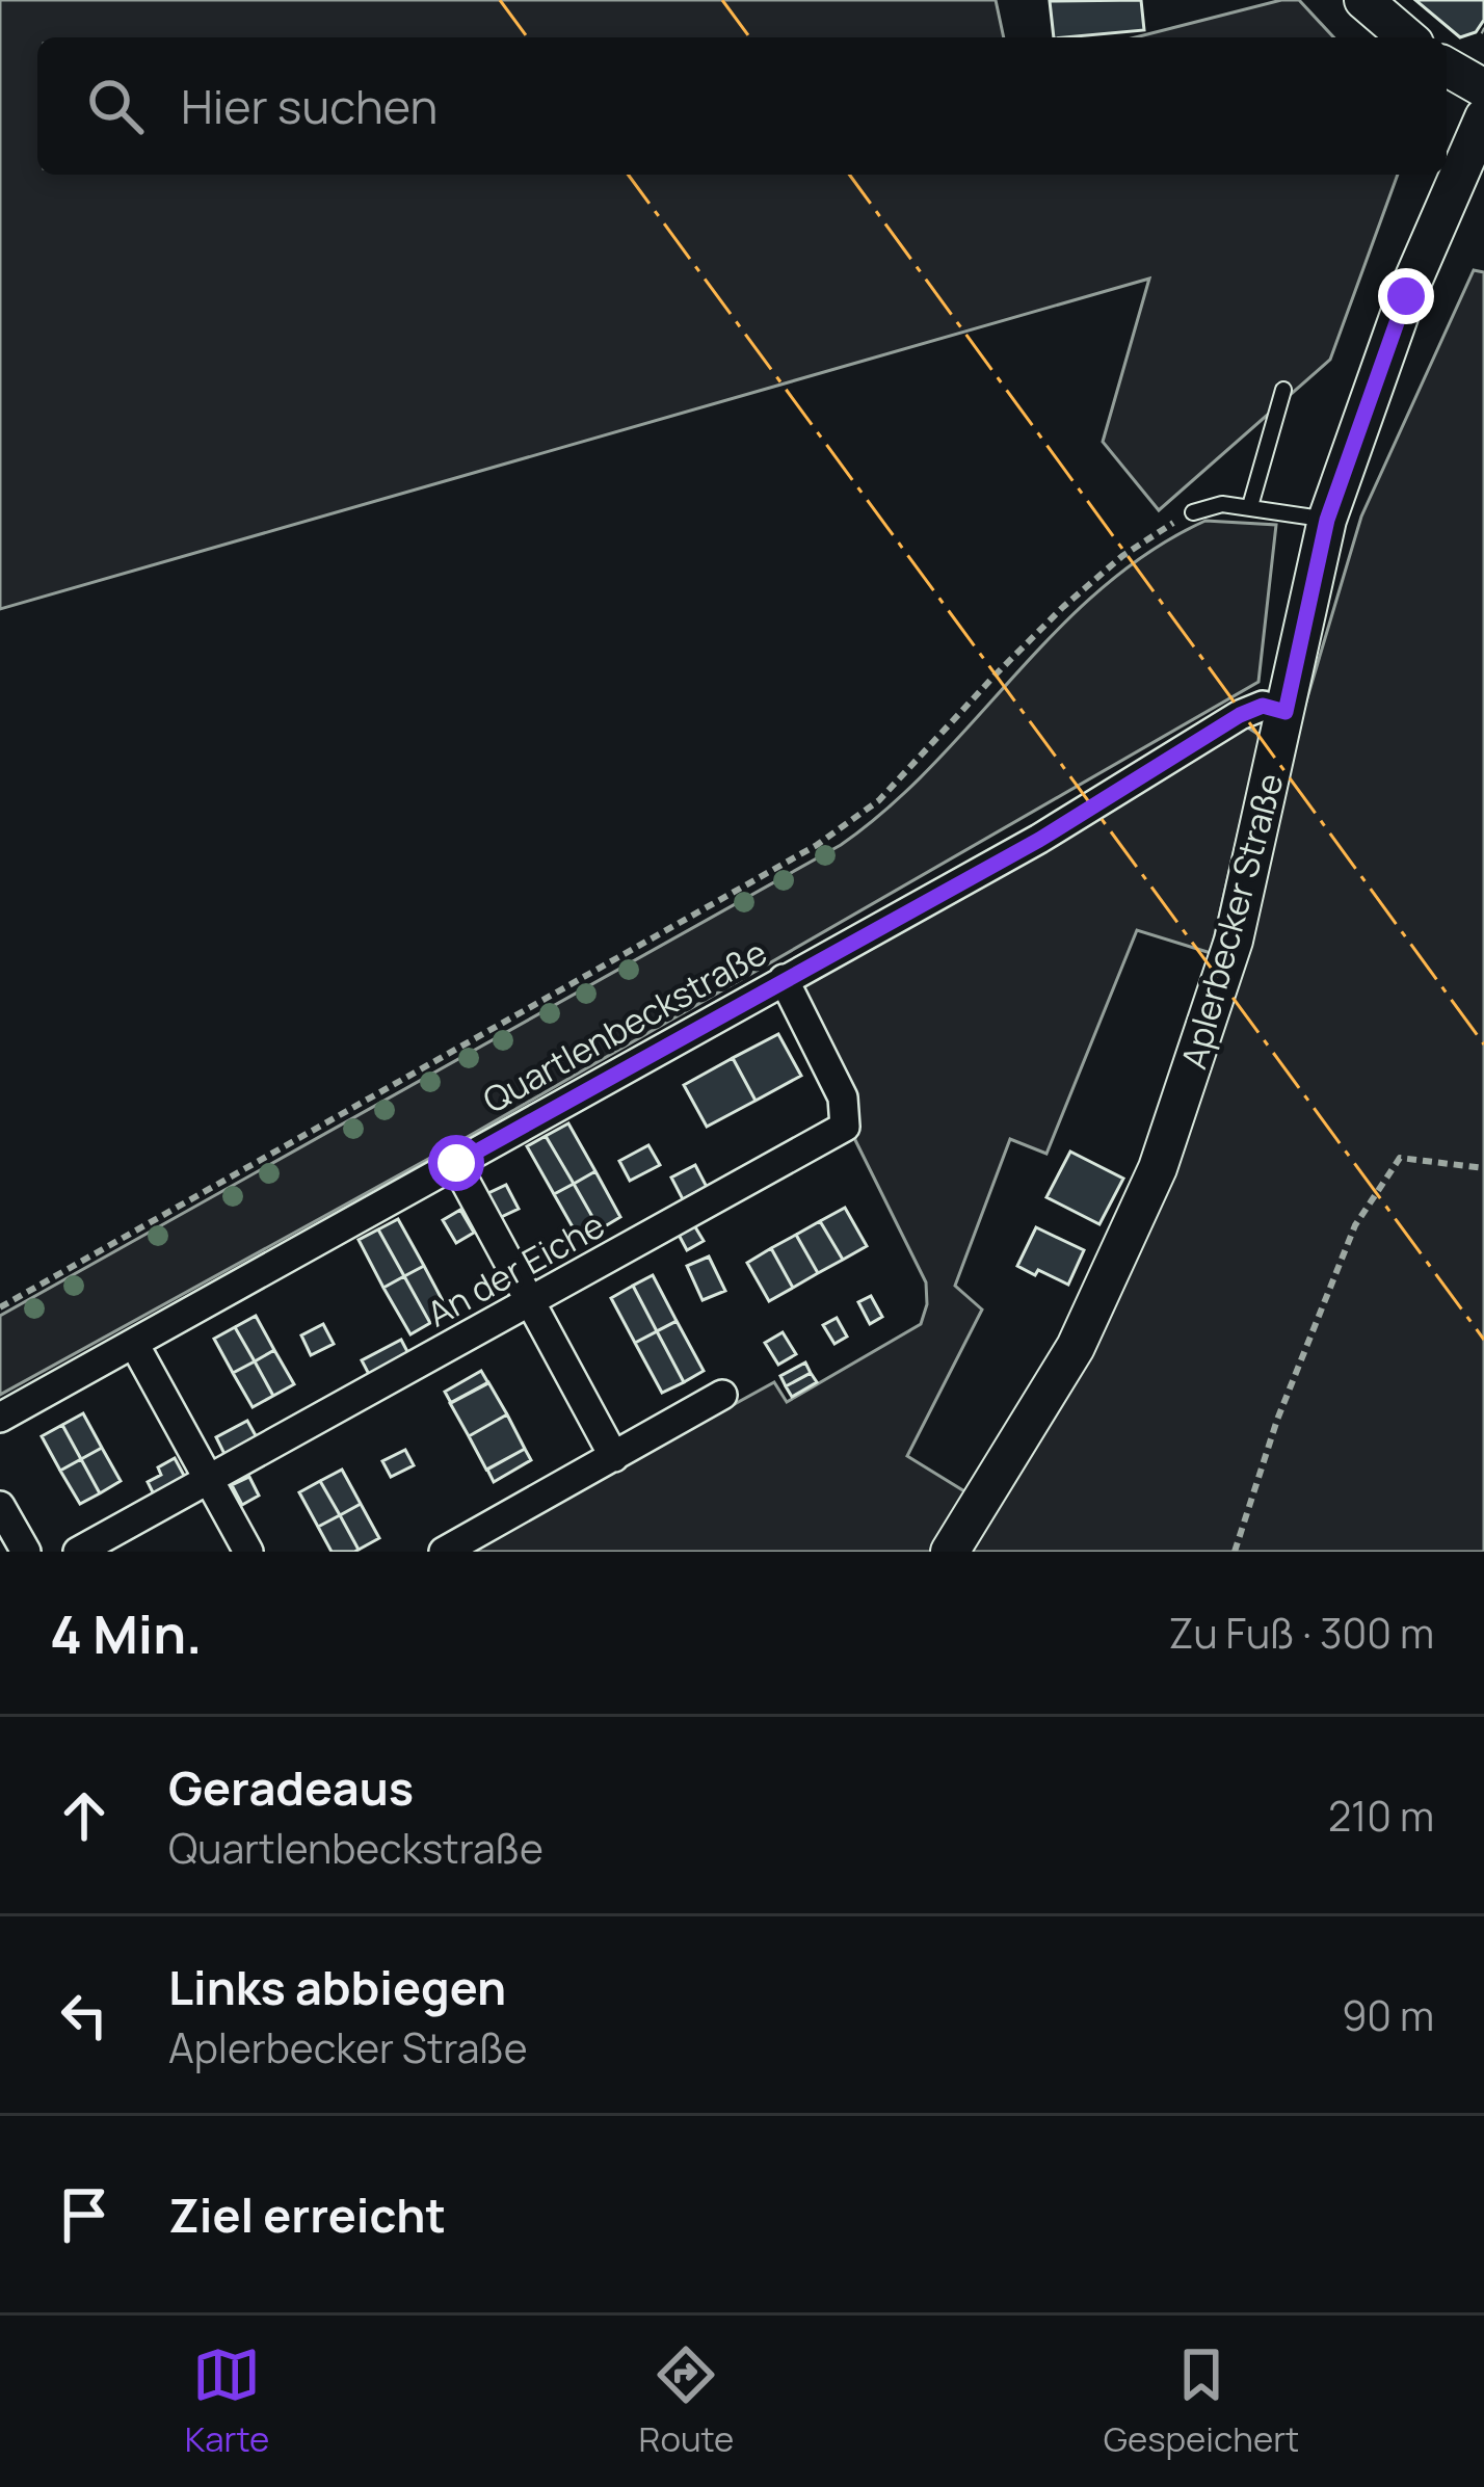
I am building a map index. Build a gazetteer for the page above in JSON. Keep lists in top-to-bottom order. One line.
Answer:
{"streets":{"main road":["Aplerbecker Straße"],"street":["Quartlenbeckstraße","An der Eiche"]},"crossings":[["Aplerbecker Straße","Quartlenbeckstraße"],["Quartlenbeckstraße","An der Eiche"]],"page":{"search":"Hier suchen","heading":["4 Min.","Zu Fuß · 300 m"],"list":[["Geradeaus","Quartlenbeckstraße","210 m"],["Links abbiegen","Aplerbecker Straße","90 m"],"Ziel erreicht"],"nav":["Karte","Route","Gespeichert"]}}
